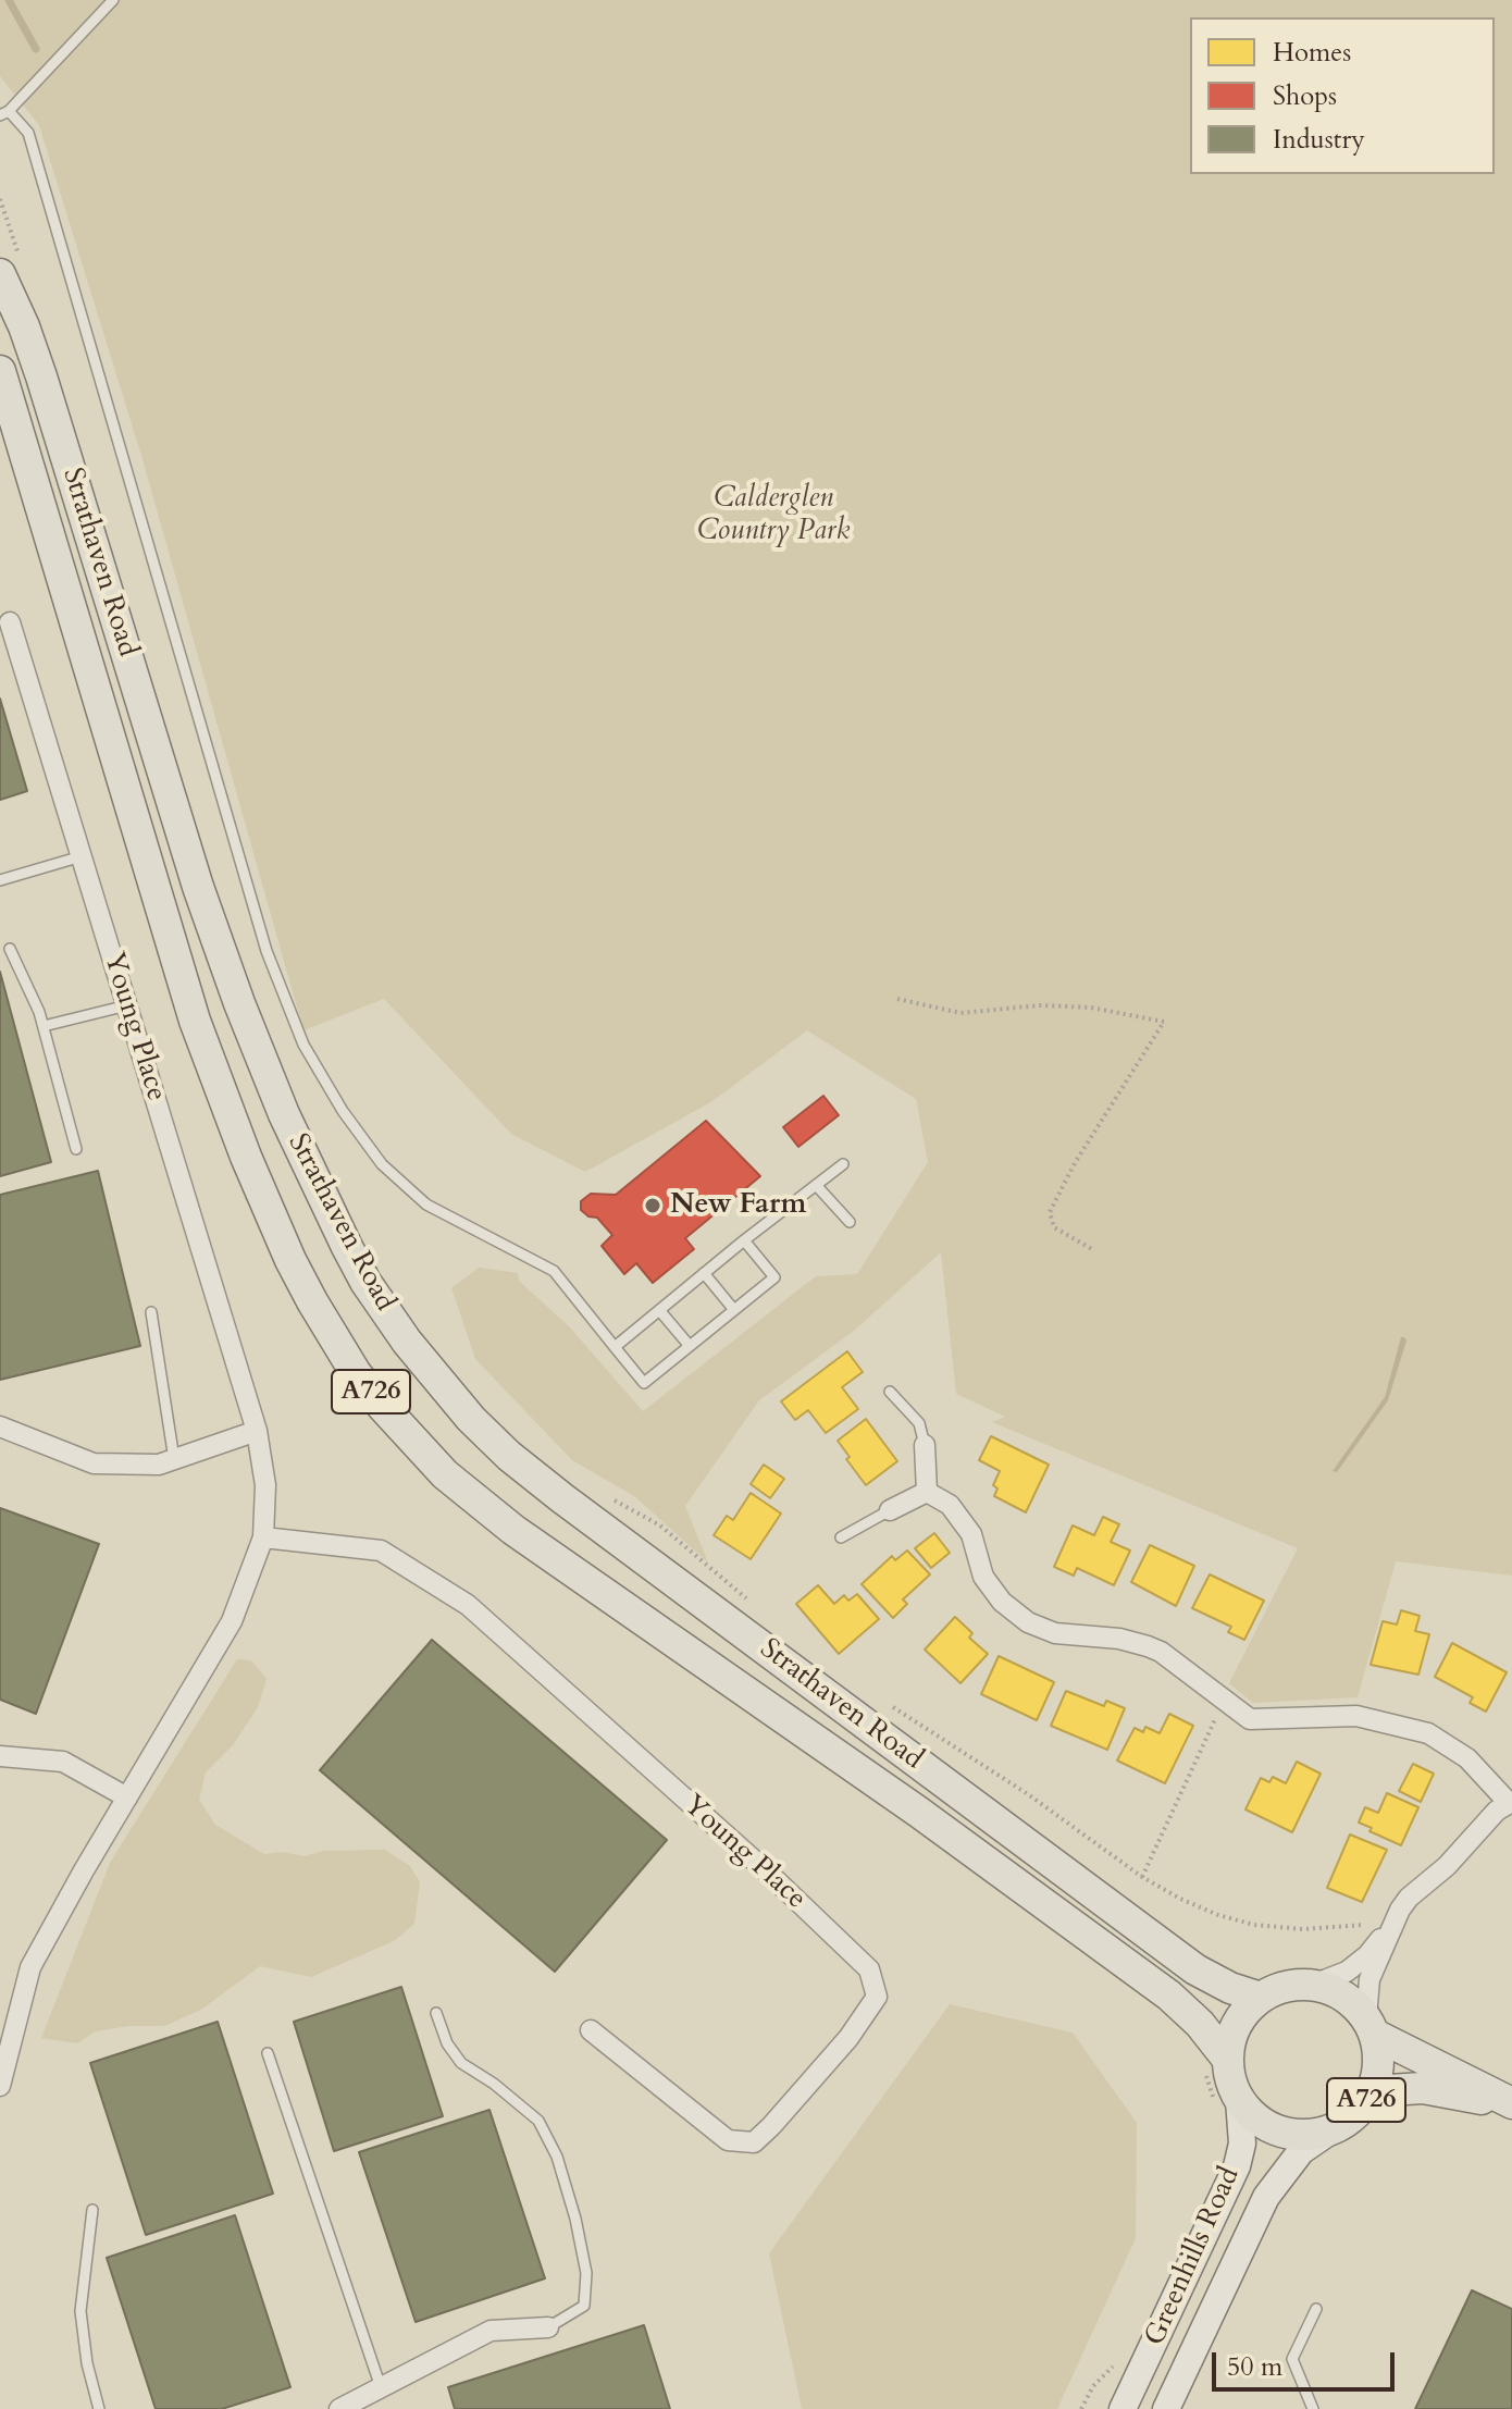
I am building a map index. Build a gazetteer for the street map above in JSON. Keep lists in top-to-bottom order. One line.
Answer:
{"streets":{"main road":["Strathaven Road","A726"],"street":["Young Place","Greenhills Road"]},"crossings":[["Strathaven Road","A726"],["Strathaven Road","Greenhills Road"],["A726","Greenhills Road"]],"parks":["Calderglen Country Park"],"places":["New Farm"],"legend":["Homes","Shops","Industry"],"scale_bar":"50 m"}
